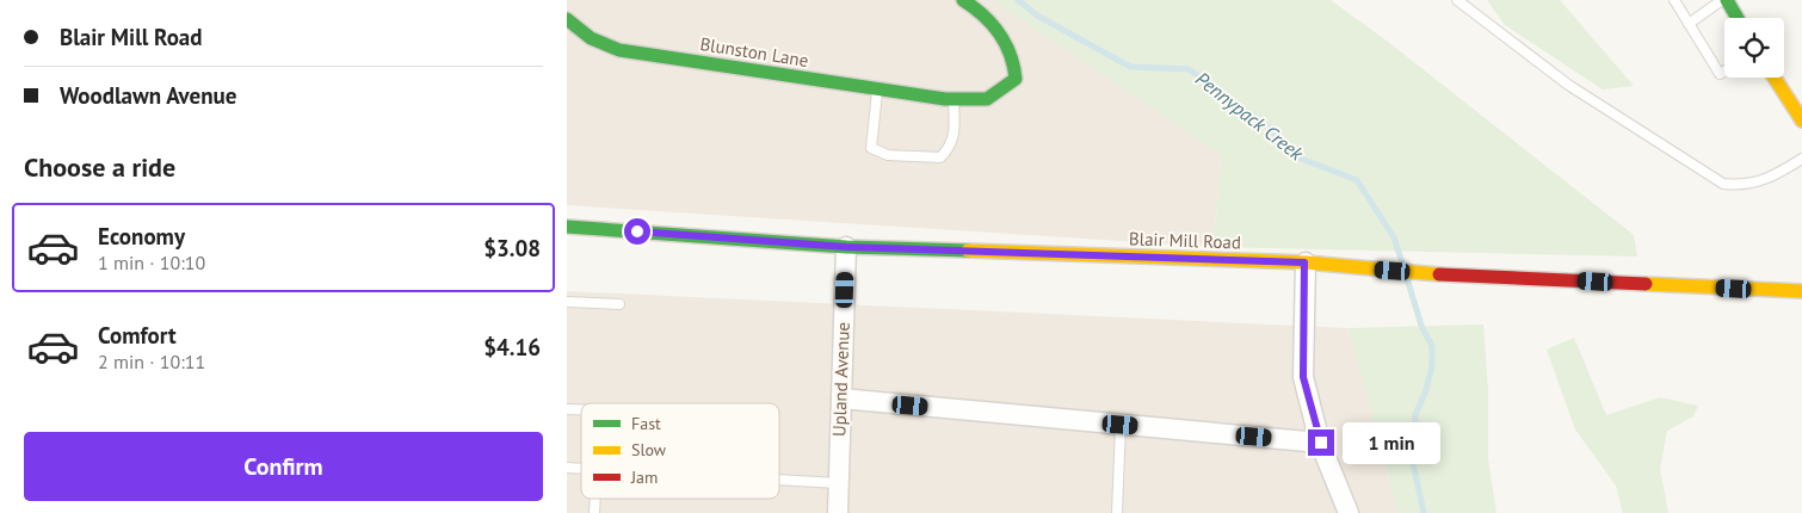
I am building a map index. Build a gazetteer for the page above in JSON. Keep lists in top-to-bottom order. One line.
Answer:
{"streets":{"main road":["Blunston Lane","Blair Mill Road"],"street":["Upland Avenue"]},"crossings":[["Blair Mill Road","Upland Avenue"]],"water":["Pennypack Creek"],"legend":["Fast","Slow","Jam"],"page":{"banner":["Blair Mill Road","Woodlawn Avenue"],"heading":"Choose a ride","list":[{"name":"Economy","note":"1 min · 10:10","value":"$3.08"},{"name":"Comfort","note":"2 min · 10:11","value":"$4.16"}],"buttons":"Confirm","bubble":"1 min"}}
